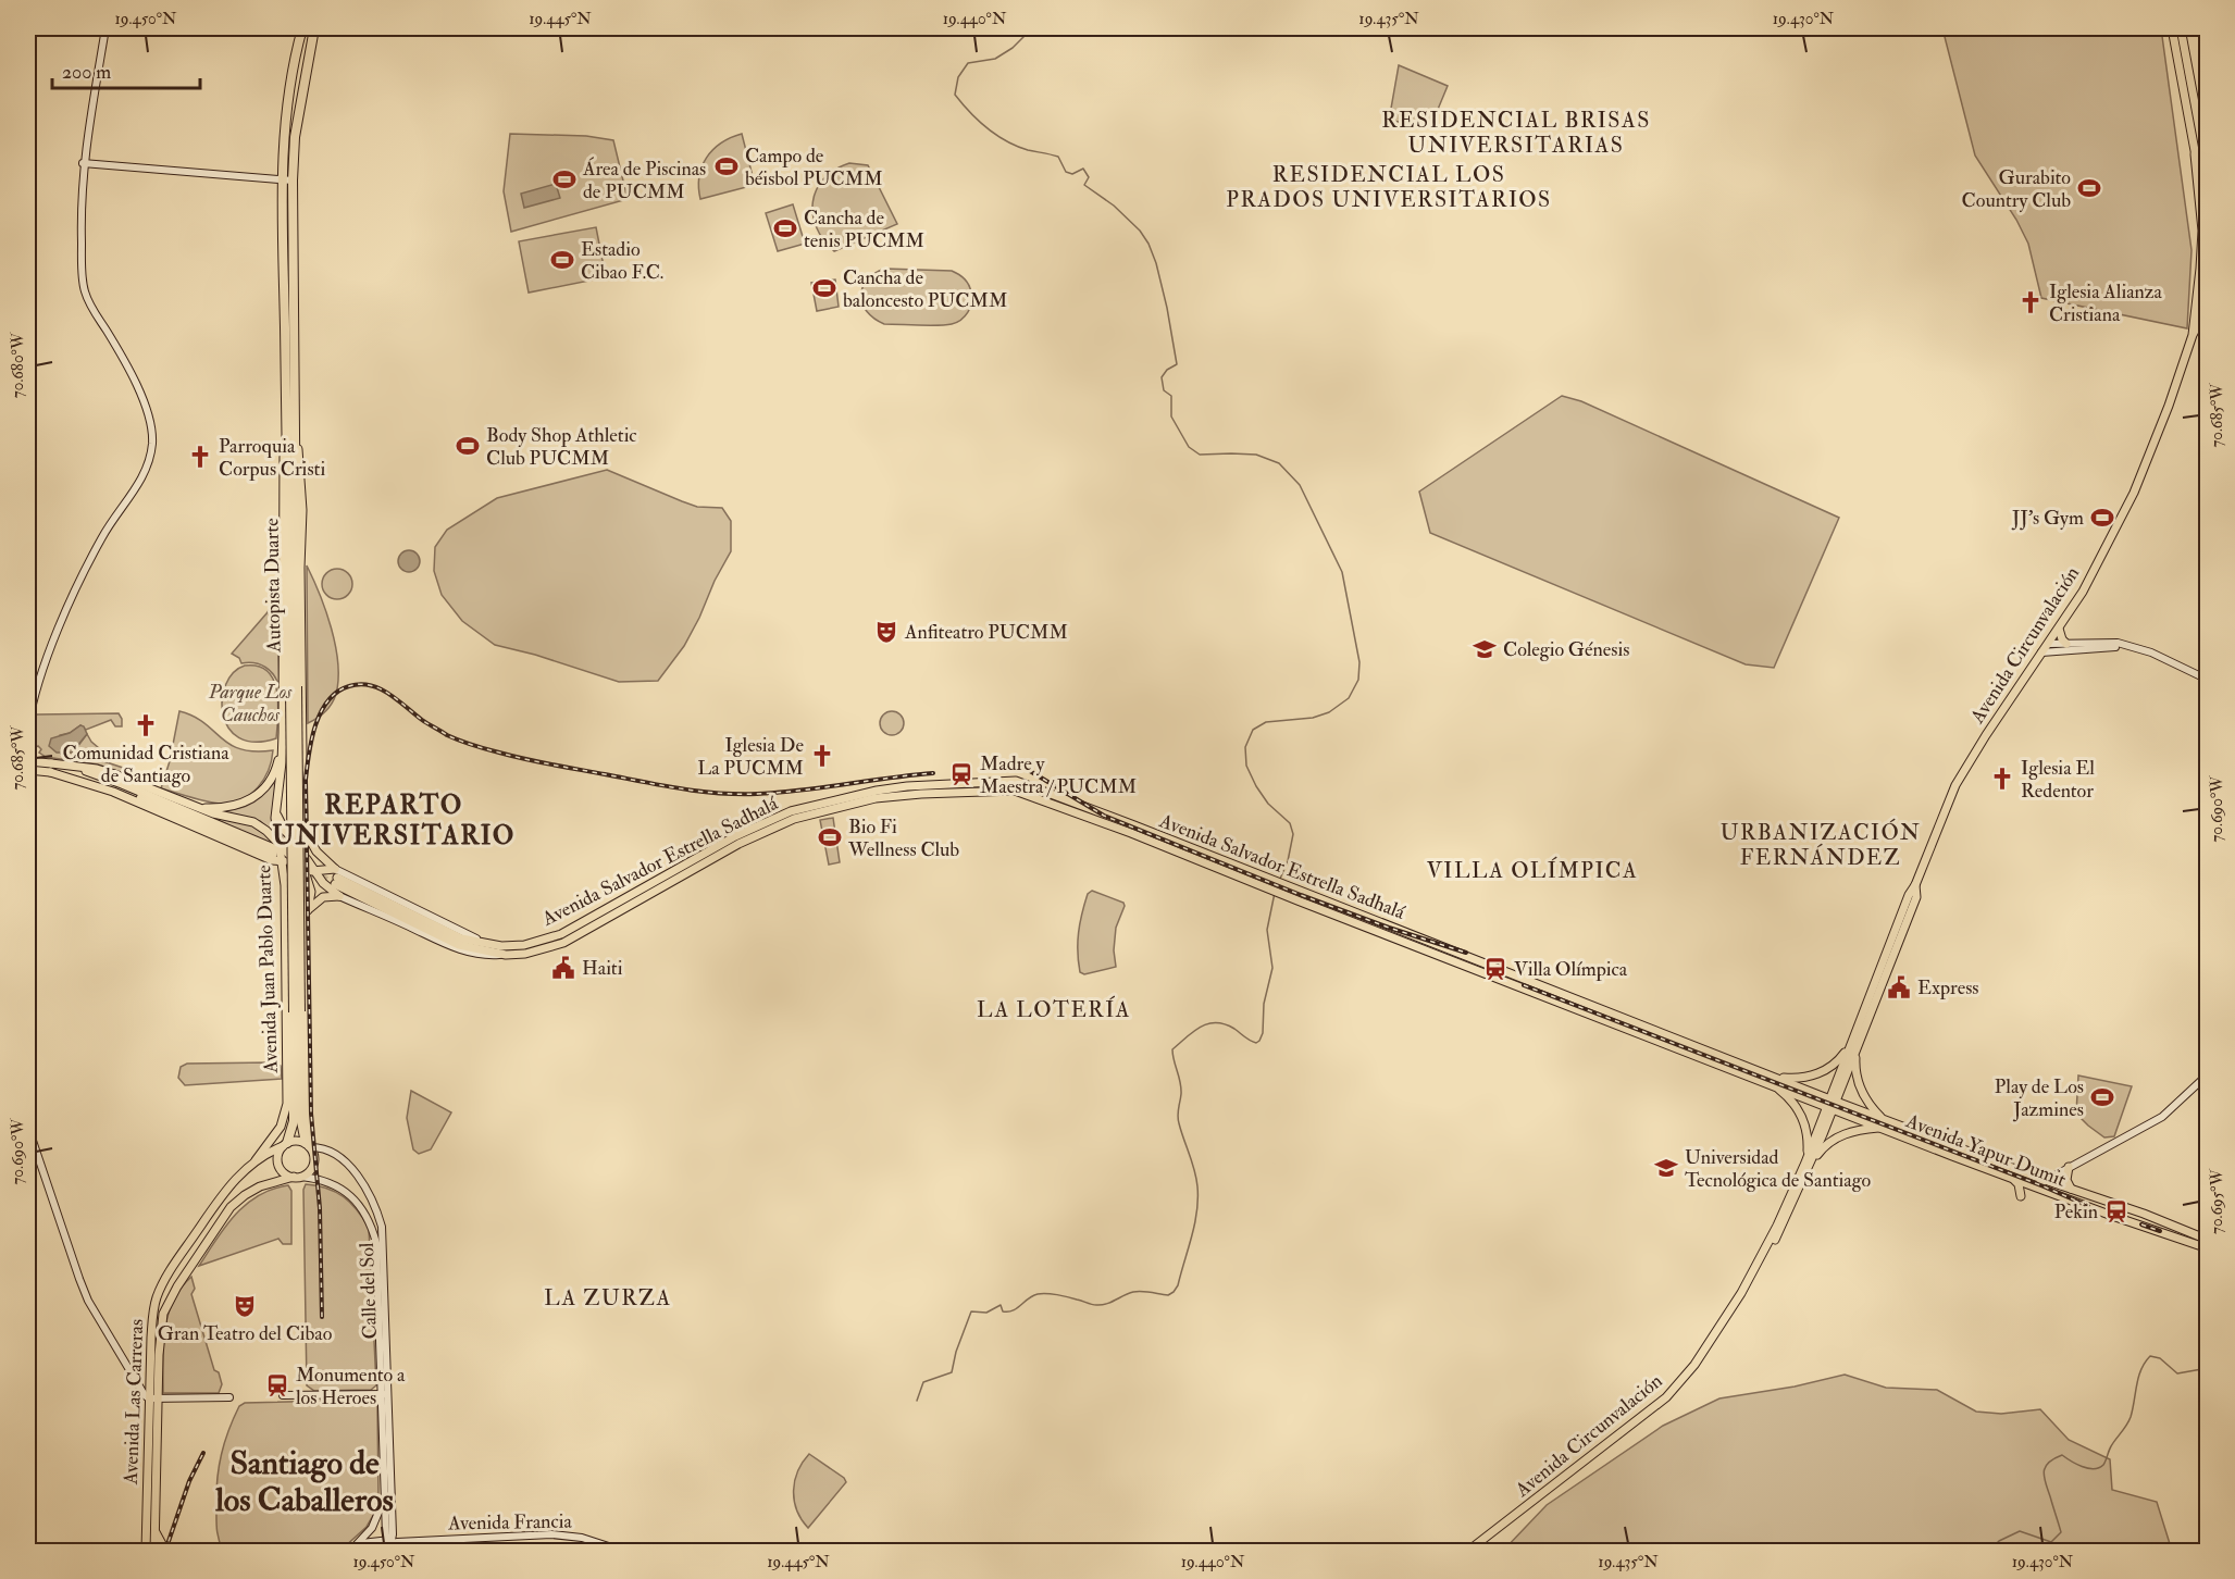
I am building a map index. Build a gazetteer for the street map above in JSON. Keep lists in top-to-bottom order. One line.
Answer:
{"streets":{"highway":["Autopista Duarte"],"main road":["Avenida Circunvalación","Avenida Salvador Estrella Sadhalá","Avenida Juan Pablo Duarte","Avenida Yapur Dumit","Calle del Sol","Avenida Las Carreras","Avenida Francia"]},"crossings":[["Autopista Duarte","Avenida Juan Pablo Duarte"],["Autopista Duarte","Calle del Sol"],["Autopista Duarte","Avenida Las Carreras"],["Avenida Circunvalación","Avenida Salvador Estrella Sadhalá"],["Avenida Circunvalación","Avenida Yapur Dumit"],["Avenida Salvador Estrella Sadhalá","Avenida Yapur Dumit"],["Avenida Juan Pablo Duarte","Calle del Sol"],["Avenida Juan Pablo Duarte","Avenida Las Carreras"],["Calle del Sol","Avenida Las Carreras"],["Calle del Sol","Avenida Francia"]],"districts":["RESIDENCIAL BRISAS UNIVERSITARIAS","RESIDENCIAL LOS PRADOS UNIVERSITARIOS","REPARTO UNIVERSITARIO","URBANIZACIÓN FERNÁNDEZ","VILLA OLÍMPICA","LA LOTERÍA","LA ZURZA","Santiago de los Caballeros"],"parks":["Parque Los Cauchos"],"places":{"sports":["Campo de béisbol PUCMM","Área de Piscinas de PUCMM","Gurabito Country Club","Cancha de tenis PUCMM","Estadio Cibao F.C.","Cancha de baloncesto PUCMM","Body Shop Athletic Club PUCMM","JJ's Gym","Bio Fi Wellness Club","Play de Los Jazmines"],"church":["Iglesia Alianza Cristiana","Parroquia Corpus Cristi","Comunidad Cristiana de Santiago","Iglesia De La PUCMM","Iglesia El Redentor"],"theatre":["Anfiteatro PUCMM","Gran Teatro del Cibao"],"school or university":["Colegio Génesis","Universidad Tecnológica de Santiago"],"station":["Madre y Maestra / PUCMM","Villa Olímpica","Pekin","Monumento a los Heroes"],"public building":["Haiti","Express"]},"scale_bar":"200 m","coordinates":["19.450°N","19.445°N","19.440°N","19.435°N","19.430°N","70.680°W","70.685°W","70.690°W","70.695°W"]}
